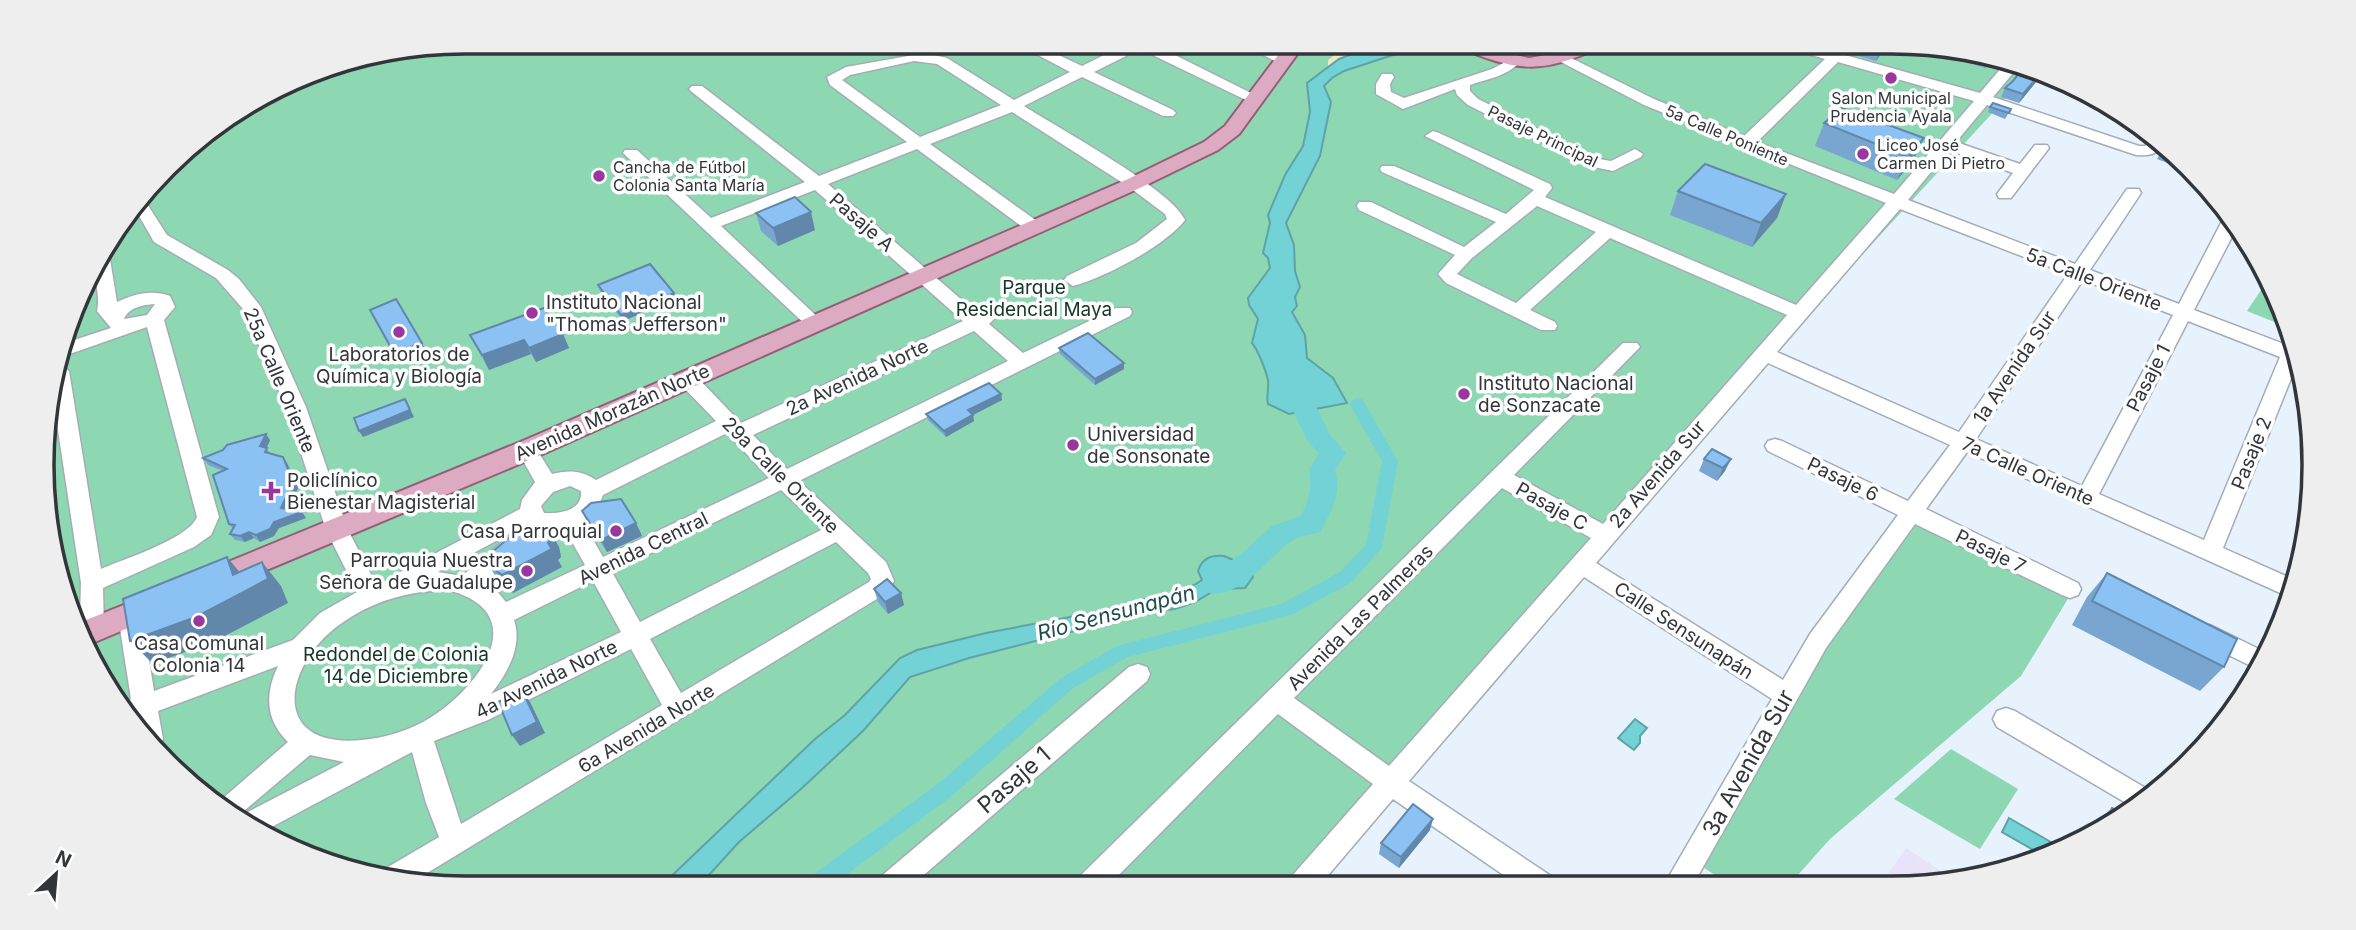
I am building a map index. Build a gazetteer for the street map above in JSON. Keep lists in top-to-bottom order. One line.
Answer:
{"streets":{"main road":["Avenida Morazán Norte"],"street":["5a Calle Poniente","Pasaje Principal","Pasaje A","5a Calle Oriente","1a Avenida Sur","2a Avenida Norte","Pasaje 1","25a Calle Oriente","Pasaje 2","7a Calle Oriente","2a Avenida Sur","29a Calle Oriente","Pasaje 6","Pasaje C","Avenida Central","Pasaje 7","Avenida Las Palmeras","Calle Sensunapán","4a Avenida Norte","6a Avenida Norte","3a Avenida Sur"]},"crossings":[["5a Calle Poniente","5a Calle Oriente"],["5a Calle Poniente","2a Avenida Sur"],["Pasaje A","2a Avenida Norte"],["Pasaje A","Avenida Morazán Norte"],["Pasaje A","Avenida Central"],["5a Calle Oriente","1a Avenida Sur"],["5a Calle Oriente","Pasaje 1"],["5a Calle Oriente","2a Avenida Sur"],["1a Avenida Sur","7a Calle Oriente"],["1a Avenida Sur","Pasaje 6"],["1a Avenida Sur","Pasaje 7"],["1a Avenida Sur","3a Avenida Sur"],["2a Avenida Norte","29a Calle Oriente"],["Pasaje 1","7a Calle Oriente"],["25a Calle Oriente","Avenida Morazán Norte"],["25a Calle Oriente","Avenida Central"],["25a Calle Oriente","4a Avenida Norte"],["Avenida Morazán Norte","29a Calle Oriente"],["Pasaje 2","7a Calle Oriente"],["7a Calle Oriente","2a Avenida Sur"],["2a Avenida Sur","Pasaje C"],["2a Avenida Sur","Calle Sensunapán"],["29a Calle Oriente","Avenida Central"],["29a Calle Oriente","4a Avenida Norte"],["29a Calle Oriente","6a Avenida Norte"],["Pasaje 6","Pasaje 7"],["Pasaje C","Avenida Las Palmeras"],["Avenida Central","4a Avenida Norte"],["Calle Sensunapán","3a Avenida Sur"]],"water":["Río Sensunapán"],"parks":["Parque Residencial Maya","Redondel de Colonia 14 de Diciembre"],"places":{"other":["Salon Municipal Prudencia Ayala","Liceo José Carmen Di Pietro","Cancha de Fútbol Colonia Santa María","Instituto Nacional \"Thomas Jefferson\"","Laboratorios de Química y Biología","Instituto Nacional de Sonzacate","Universidad de Sonsonate","Casa Parroquial","Parroquia Nuestra Señora de Guadalupe","Casa Comunal Colonia 14"],"health":["Policlínico Bienestar Magisterial"]},"north":"top right"}
